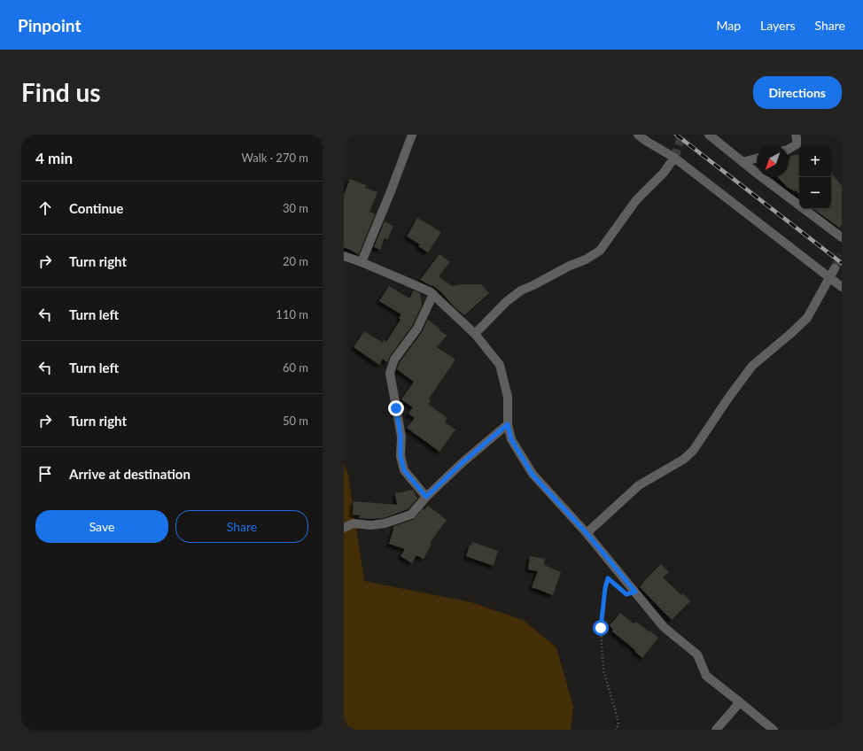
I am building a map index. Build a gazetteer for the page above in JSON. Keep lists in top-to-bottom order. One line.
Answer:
{"north":"bottom left","page":{"header":"Pinpoint","nav":["Map","Layers","Share"],"buttons":["Directions",["Save","Share"]],"title":"Find us","heading":["4 min","Walk · 270 m"],"map_buttons":["+","−"],"list":[["Continue","30 m"],["Turn right","20 m"],["Turn left","110 m"],["Turn left","60 m"],["Turn right","50 m"],"Arrive at destination"]}}
